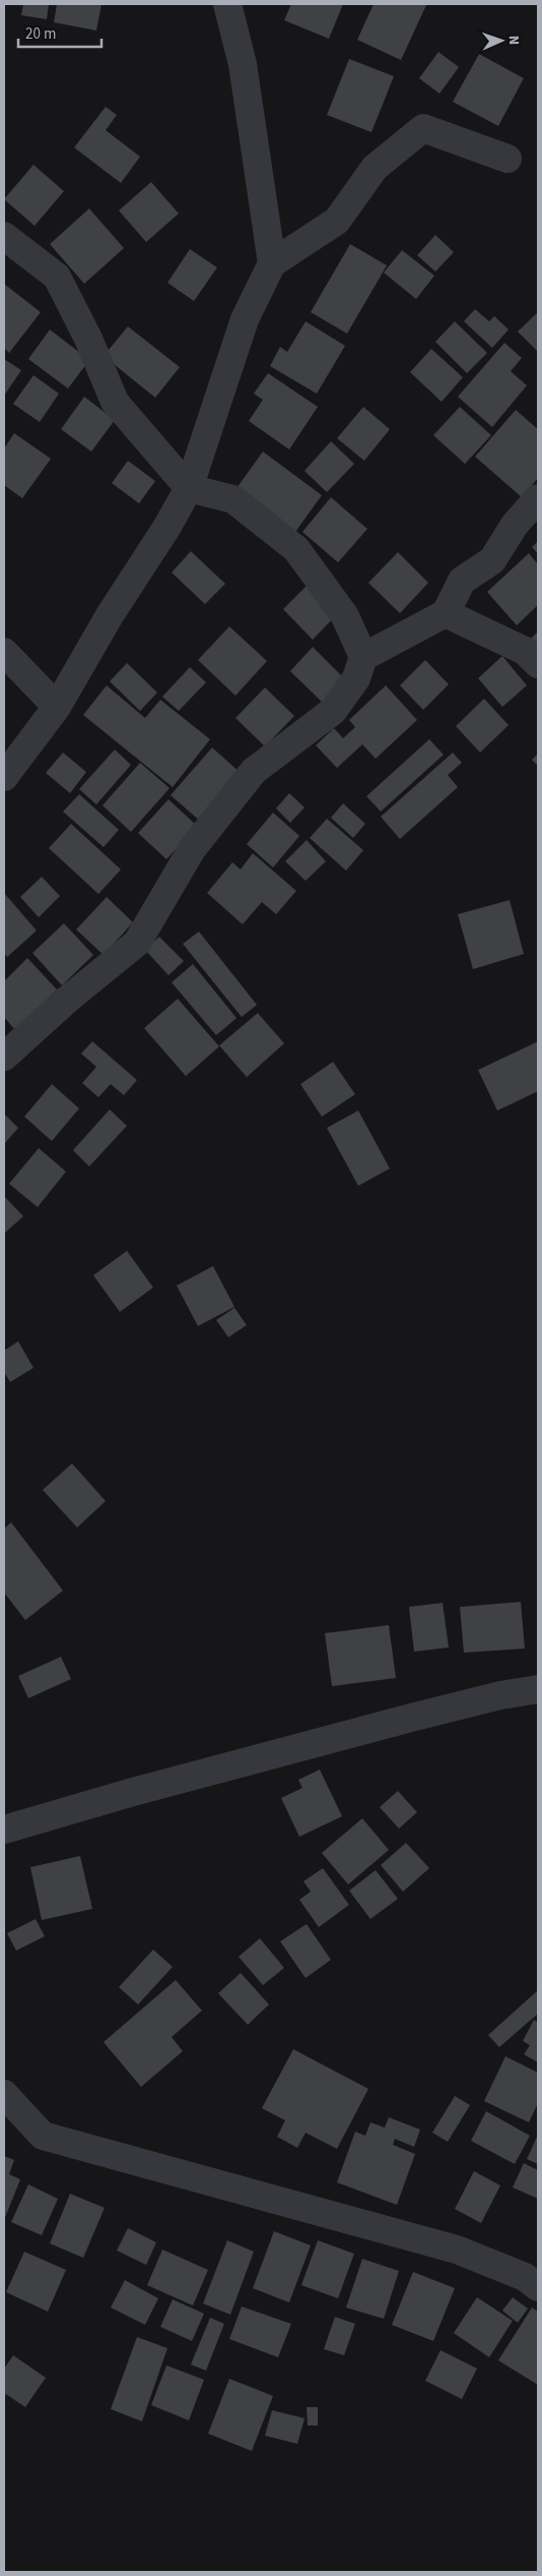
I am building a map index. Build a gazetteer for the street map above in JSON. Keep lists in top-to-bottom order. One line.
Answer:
{"scale_bar":"20 m","north":"right"}
